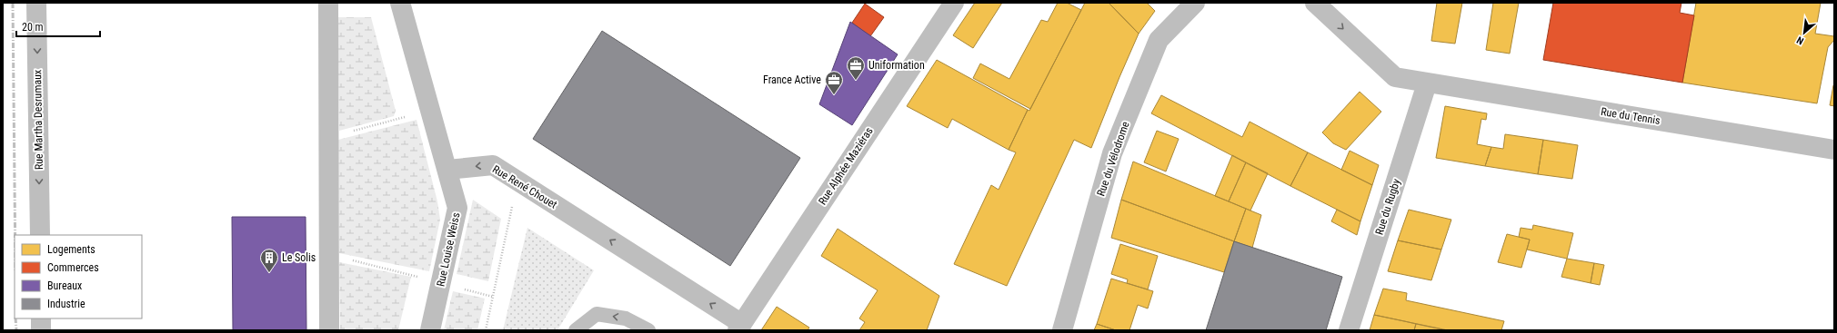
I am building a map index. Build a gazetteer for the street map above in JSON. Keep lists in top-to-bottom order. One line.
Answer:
{"streets":{"street":["Rue du Tennis","Rue Martha Desrumaux","Rue du Vélodrome","Rue Alphée Maziéras","Rue René Chouet","Rue du Rugby","Rue Louise Weiss"]},"crossings":[["Rue du Tennis","Rue du Rugby"],["Rue Alphée Maziéras","Rue René Chouet"],["Rue René Chouet","Rue Louise Weiss"]],"one_way":["Rue Martha Desrumaux","Rue René Chouet"],"places":{"office":["Uniformation","France Active"],"building":["Le Solis"]},"legend":["Logements","Commerces","Bureaux","Industrie"],"scale_bar":"20 m","north":"bottom left"}
